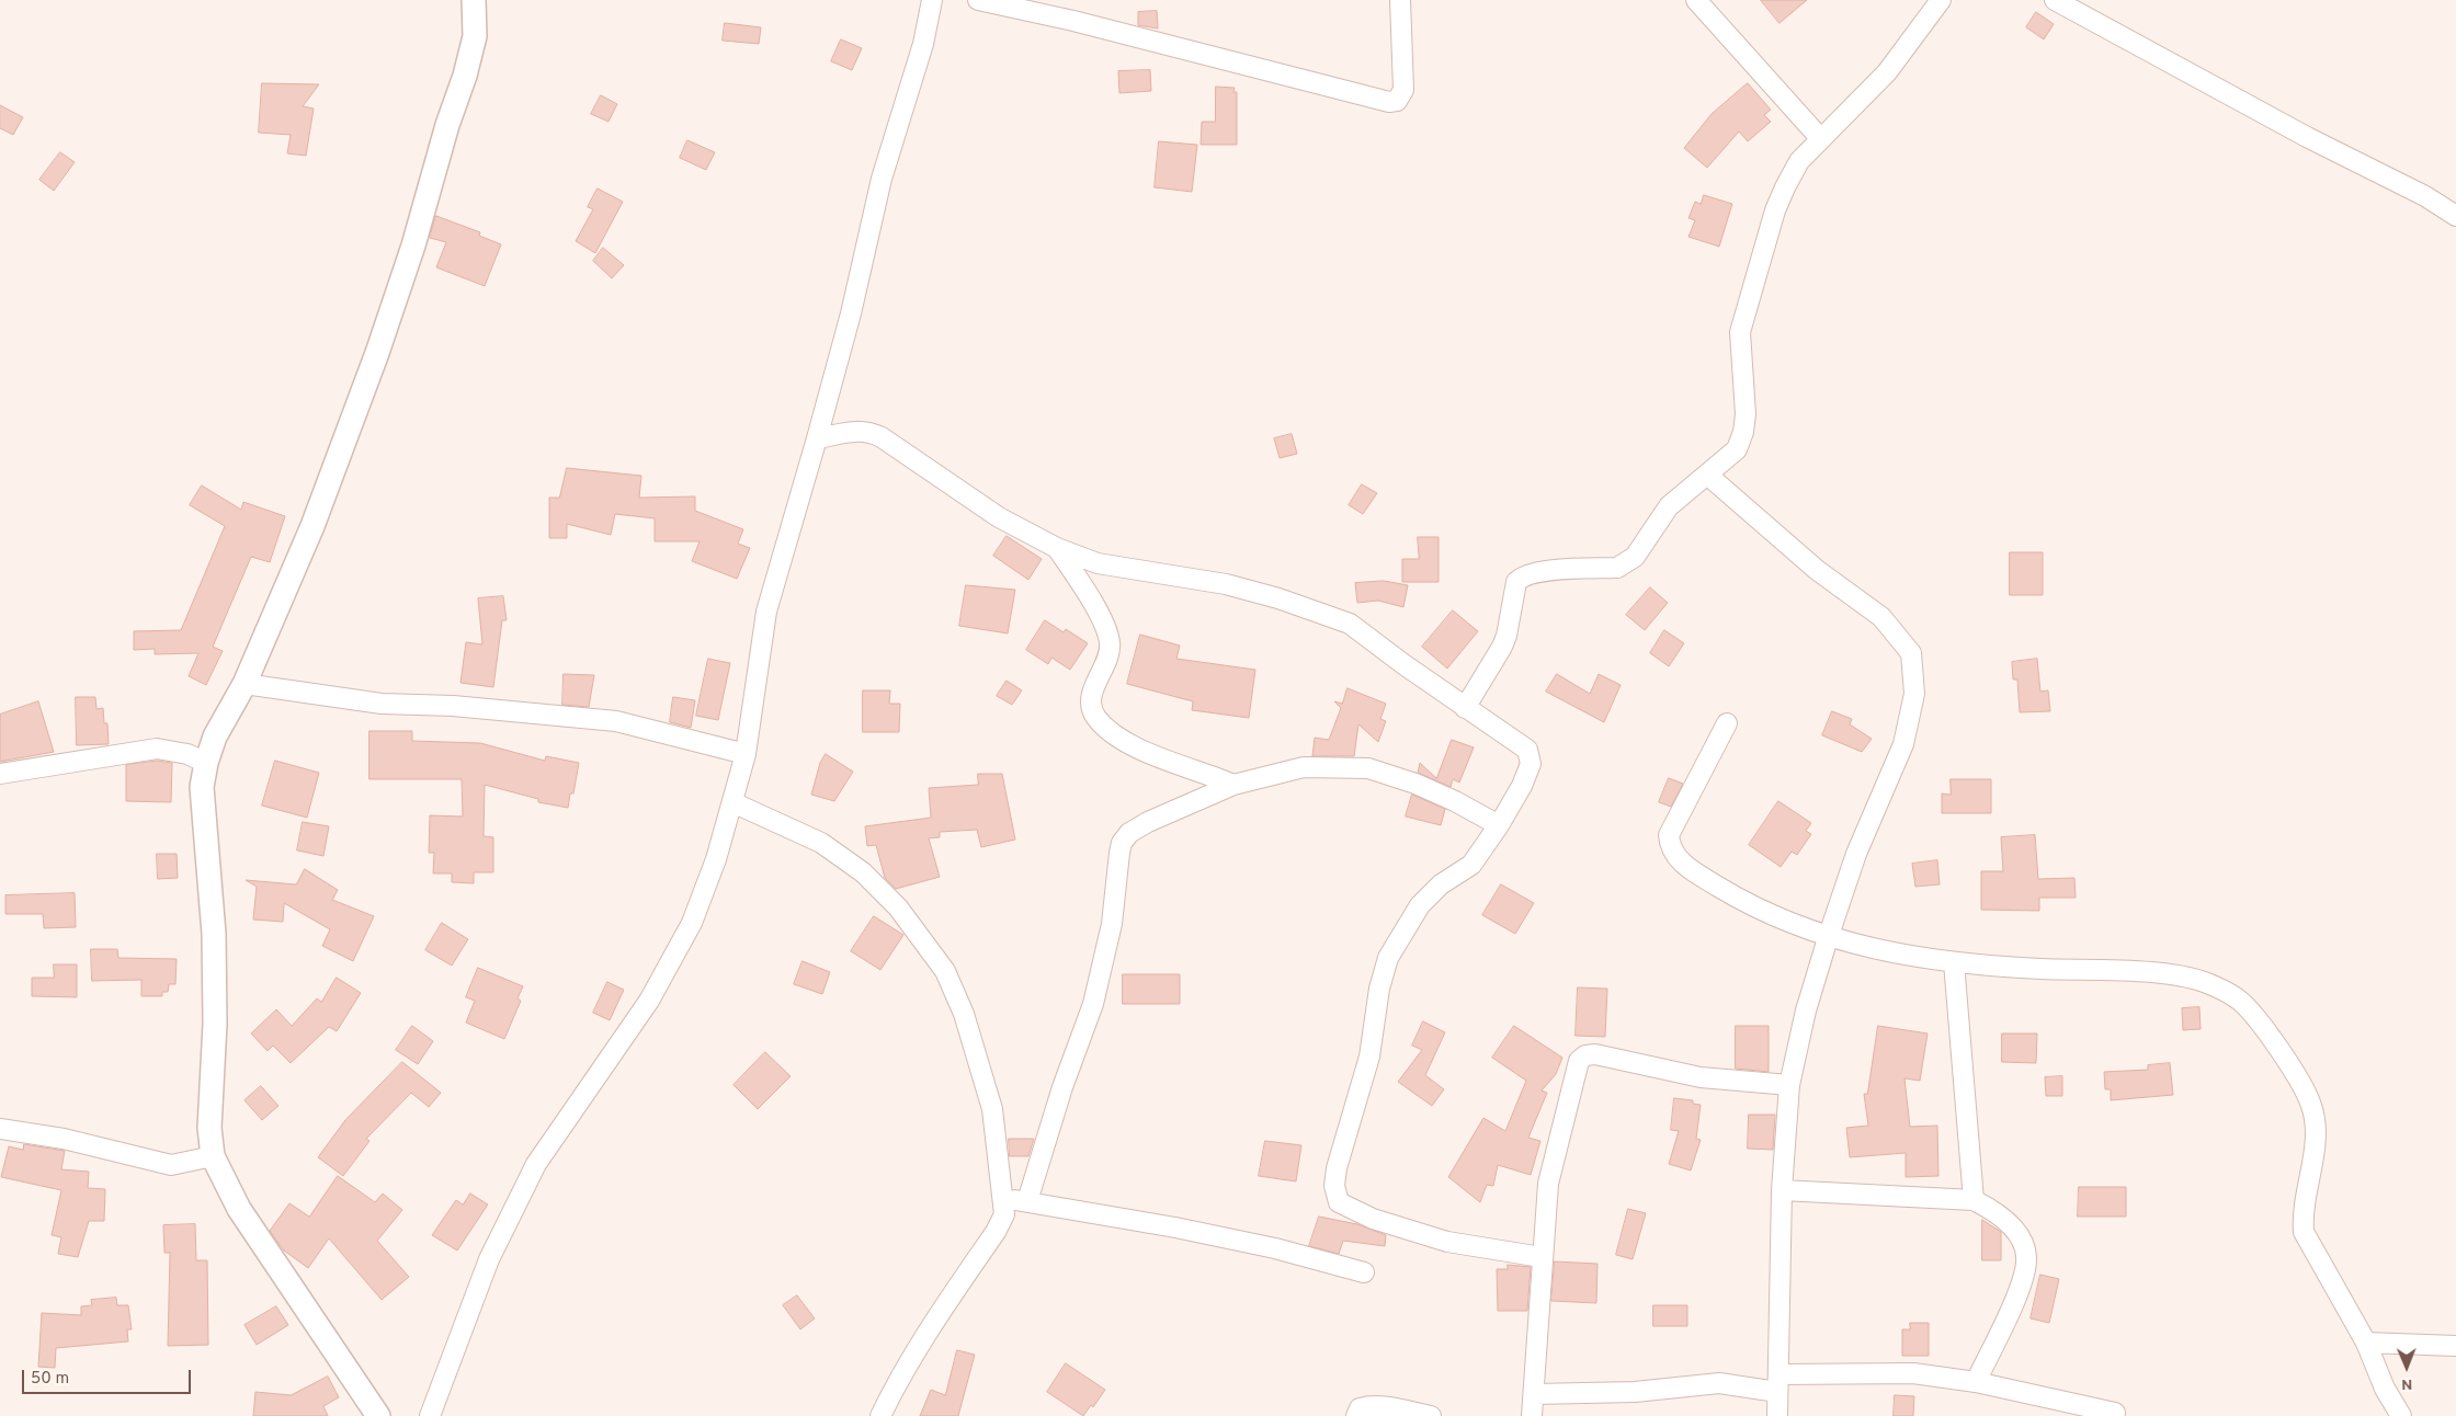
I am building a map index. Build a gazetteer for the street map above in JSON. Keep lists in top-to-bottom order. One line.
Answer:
{"scale_bar":"50 m","north":"bottom"}
